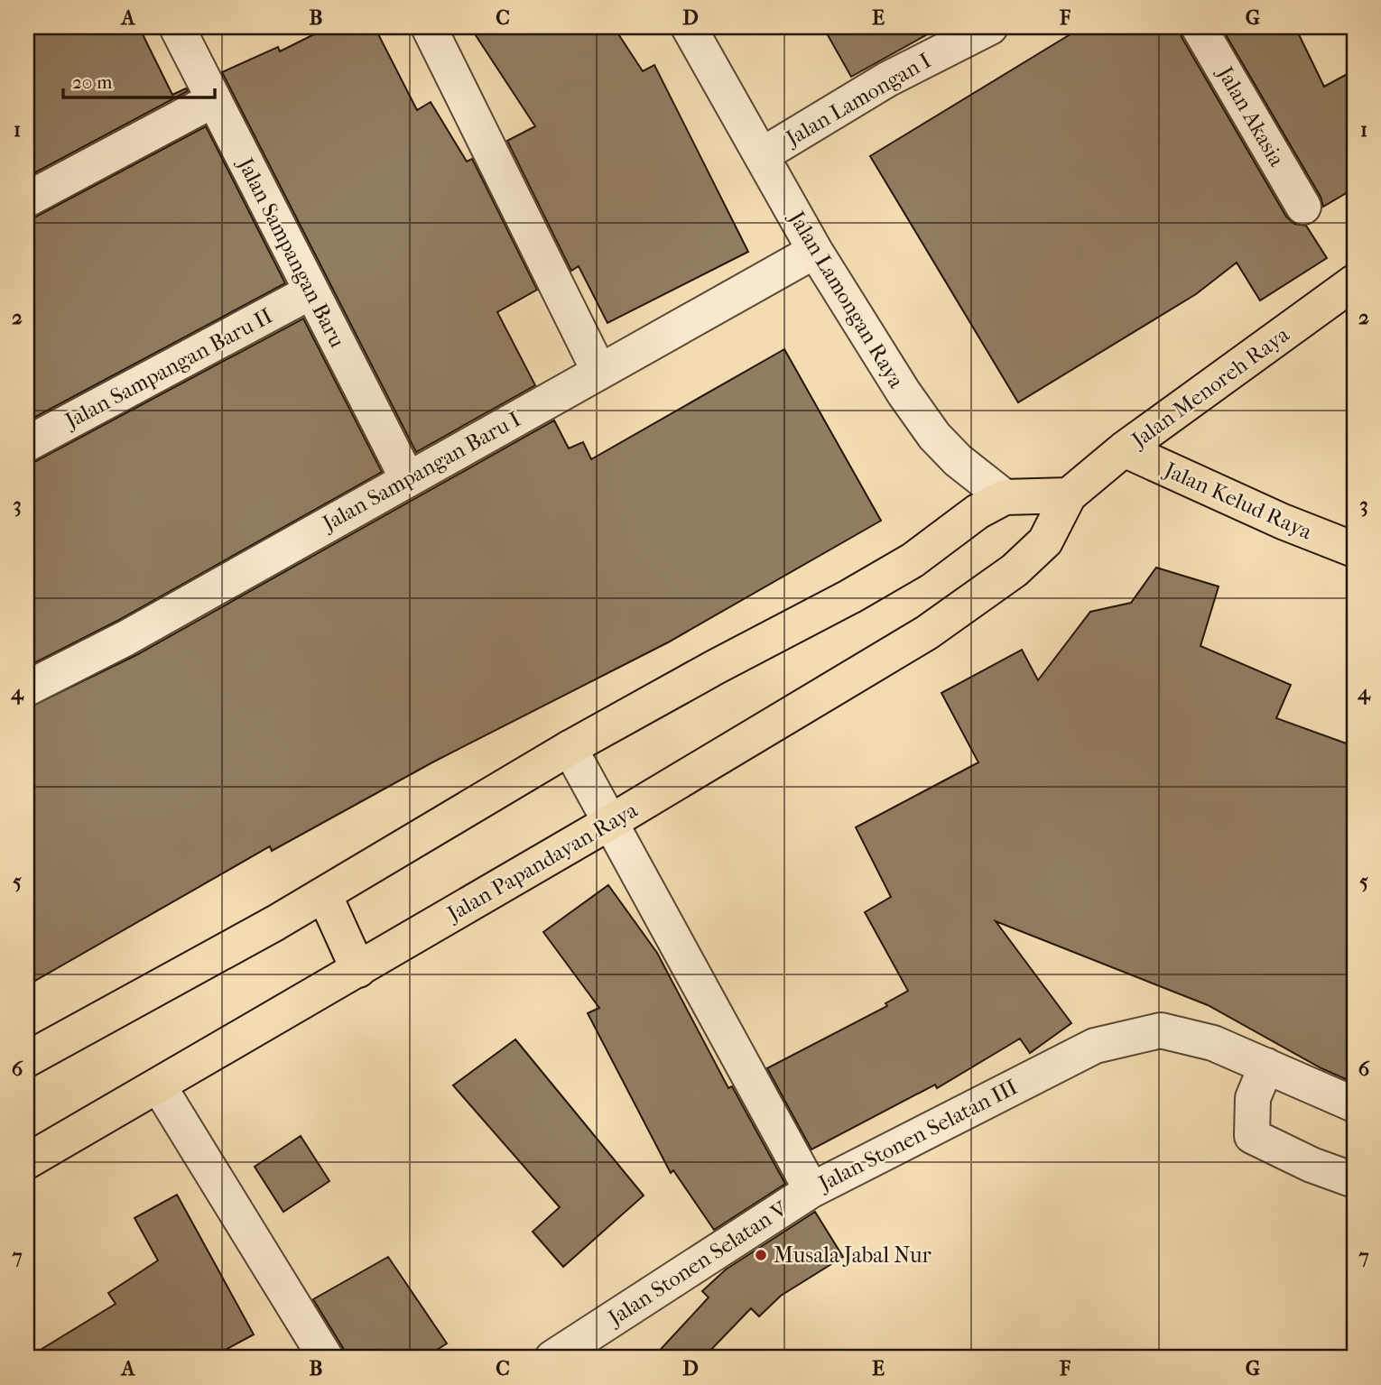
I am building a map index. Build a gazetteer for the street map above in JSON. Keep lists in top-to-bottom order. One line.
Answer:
{"streets":{"main road":["Jalan Lamongan Raya","Jalan Menoreh Raya","Jalan Kelud Raya","Jalan Papandayan Raya"],"street":["Jalan Lamongan I","Jalan Akasia","Jalan Sampangan Baru","Jalan Sampangan Baru II","Jalan Sampangan Baru I","Jalan Stonen Selatan III","Jalan Stonen Selatan V"]},"crossings":[["Jalan Lamongan I","Jalan Lamongan Raya"],["Jalan Sampangan Baru","Jalan Sampangan Baru II"],["Jalan Sampangan Baru","Jalan Sampangan Baru I"],["Jalan Lamongan Raya","Jalan Menoreh Raya"],["Jalan Lamongan Raya","Jalan Sampangan Baru I"],["Jalan Lamongan Raya","Jalan Papandayan Raya"],["Jalan Menoreh Raya","Jalan Kelud Raya"],["Jalan Menoreh Raya","Jalan Papandayan Raya"],["Jalan Papandayan Raya","Jalan Stonen Selatan III"],["Jalan Stonen Selatan III","Jalan Stonen Selatan V"]],"places":["Musala Jabal Nur"],"scale_bar":"20 m","grid":{"columns":["A","B","C","D","E","F","G"],"rows":["1","2","3","4","5","6","7"]}}
